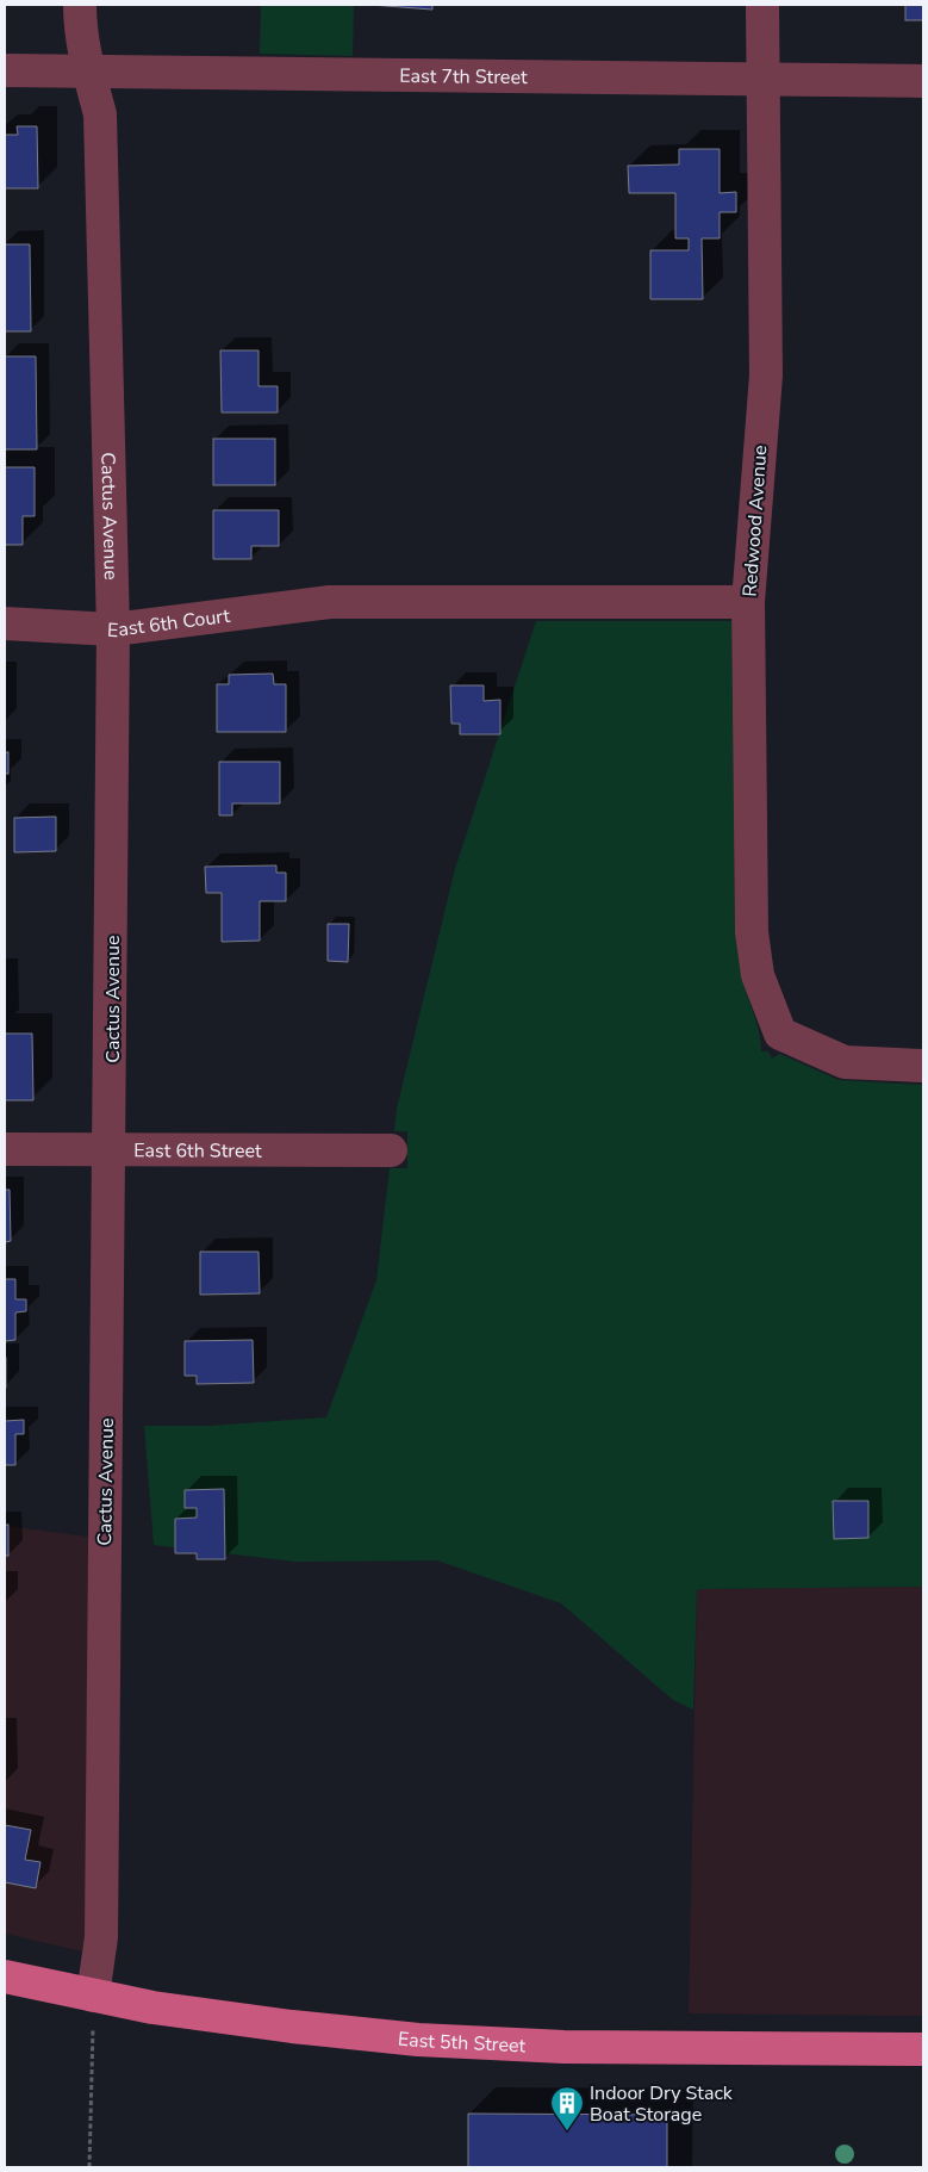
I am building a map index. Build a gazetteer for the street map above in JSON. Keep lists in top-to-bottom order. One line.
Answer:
{"streets":{"main road":["East 5th Street"],"street":["East 7th Street","Cactus Avenue","Redwood Avenue","East 6th Court","East 6th Street"]},"crossings":[["East 7th Street","Cactus Avenue"],["East 7th Street","Redwood Avenue"],["Cactus Avenue","East 6th Court"],["Cactus Avenue","East 6th Street"],["Cactus Avenue","East 5th Street"],["Redwood Avenue","East 6th Court"]],"places":{"building":["Indoor Dry Stack Boat Storage"]}}
